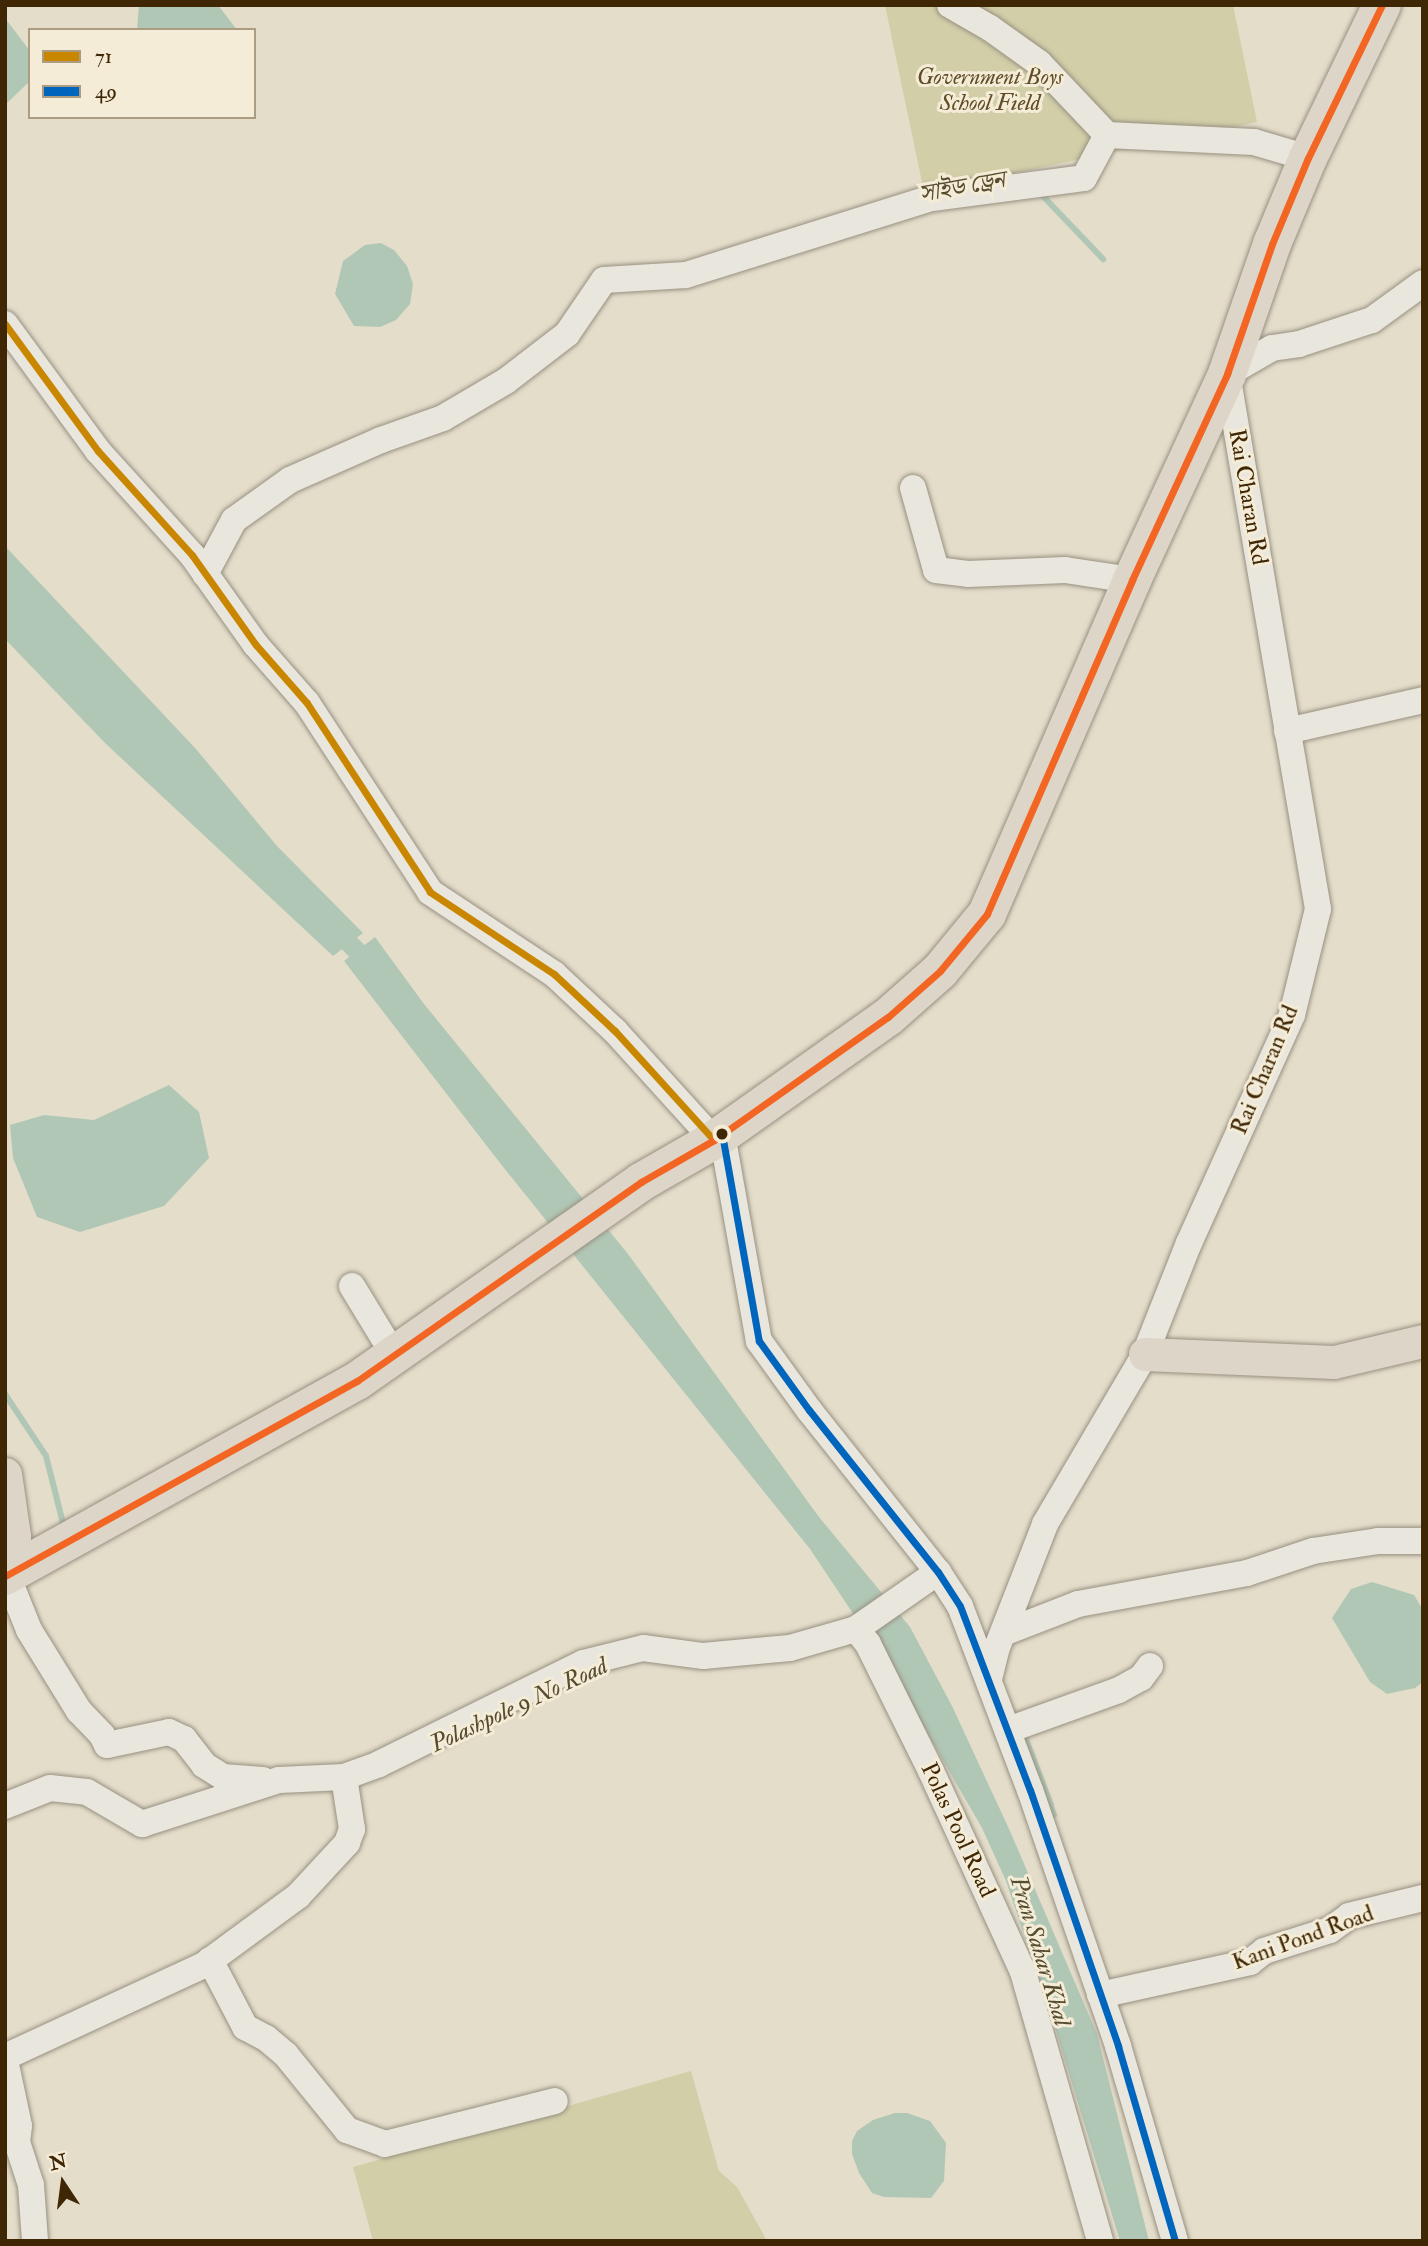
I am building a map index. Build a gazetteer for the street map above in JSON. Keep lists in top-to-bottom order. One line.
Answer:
{"streets":{"street":["Rai Charan Rd","Polas Pool Road","Kani Pond Road"]},"water":["সাইড ড্রেন","Polashpole 9 No Road","Pran Sahar Khal"],"parks":["Government Boys School Field"],"lines":["transit line 71","transit line 49"],"legend":["71","49"],"north":"top"}
